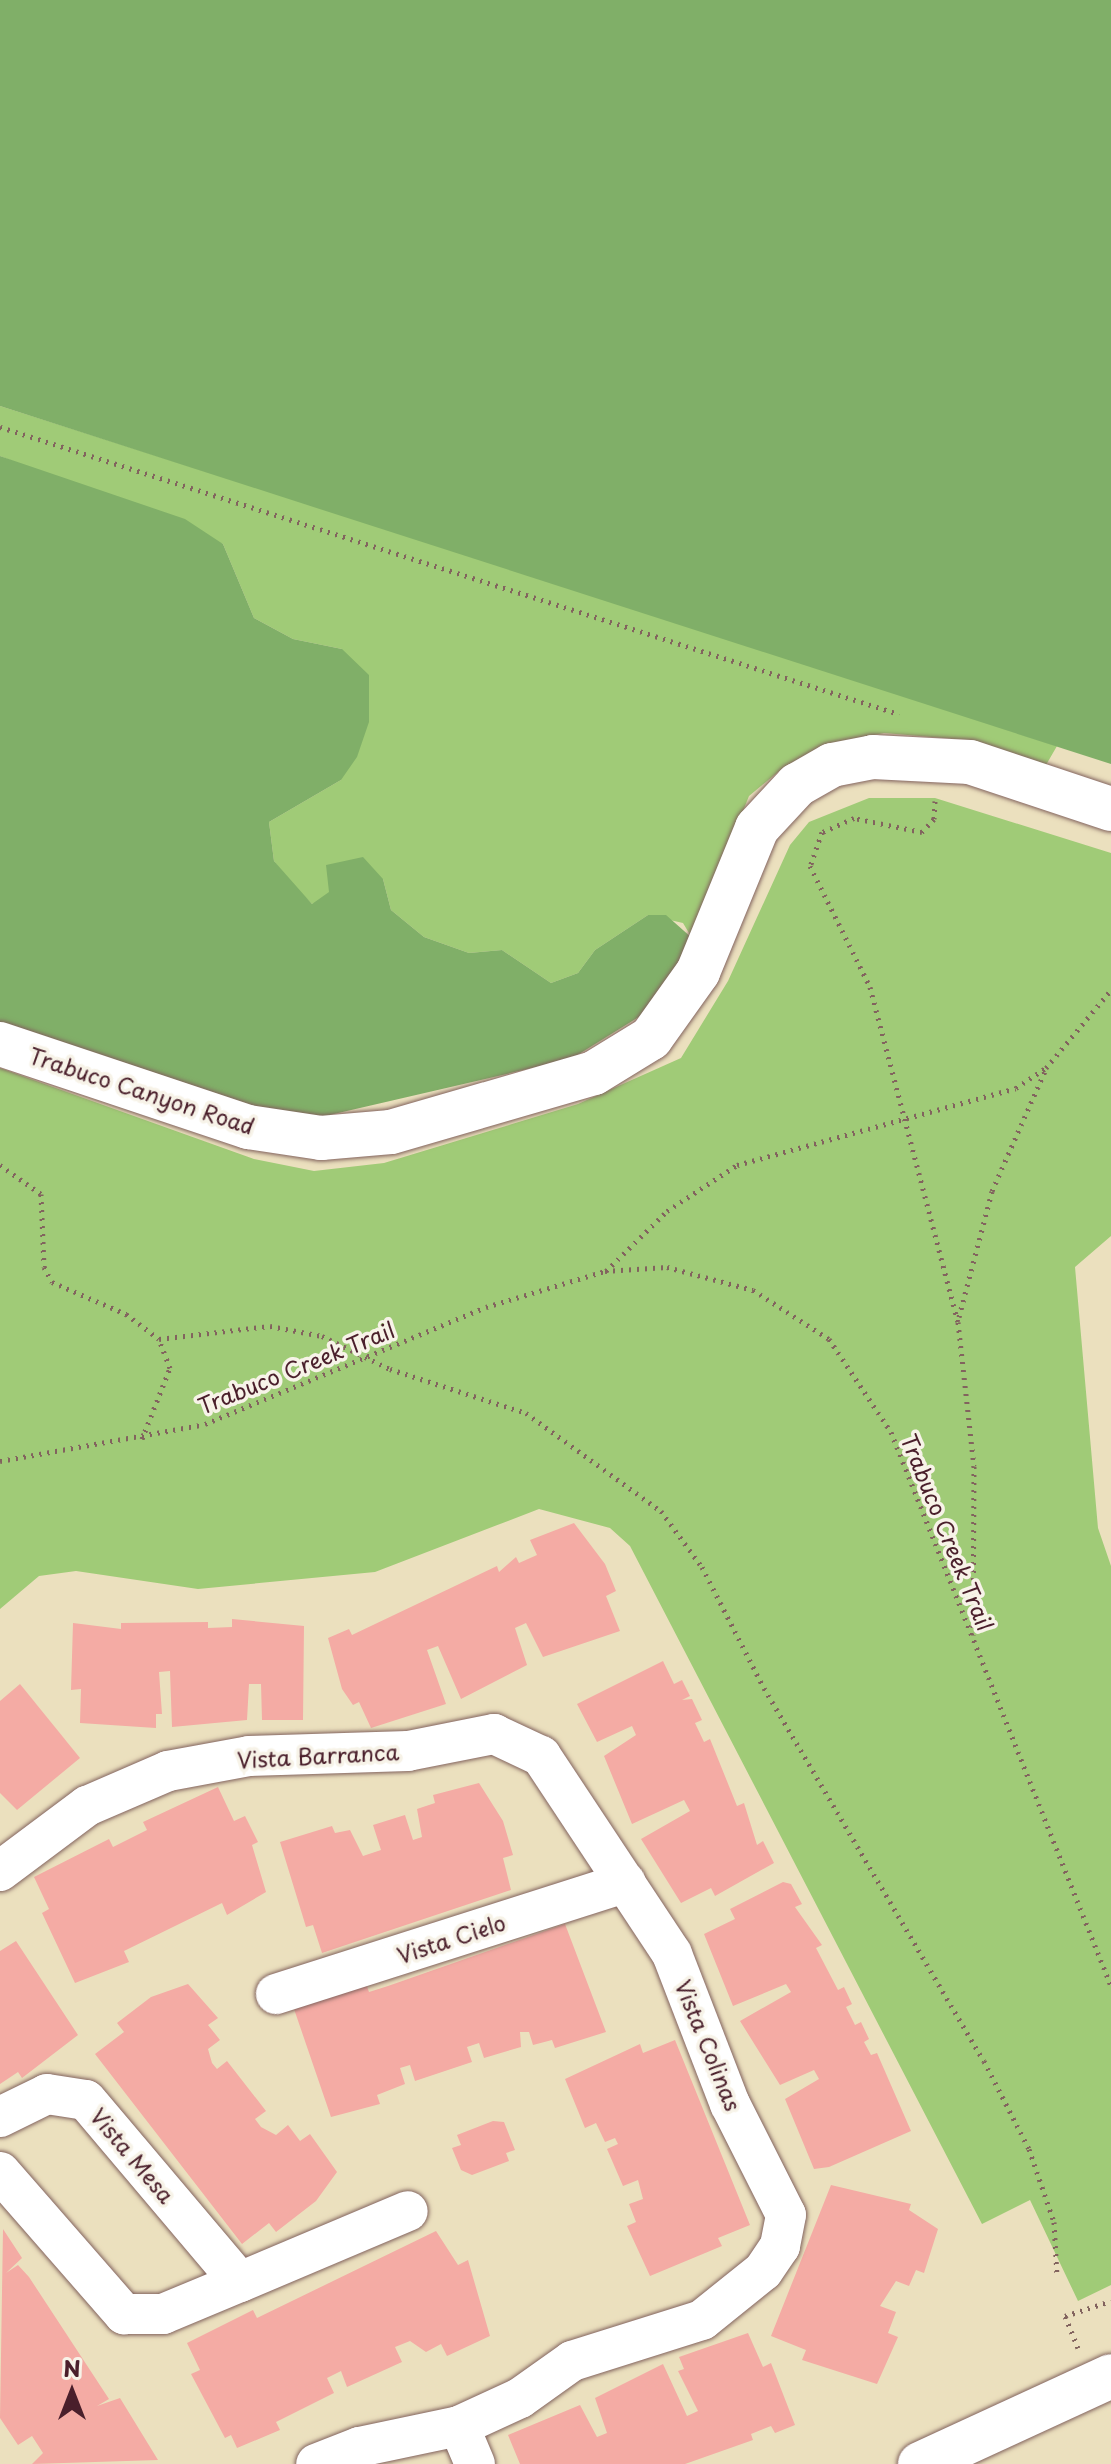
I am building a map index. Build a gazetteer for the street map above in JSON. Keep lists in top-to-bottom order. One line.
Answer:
{"streets":{"main road":["Trabuco Canyon Road"],"street":["Vista Barranca","Vista Cielo","Vista Colinas","Vista Mesa"],"path":["Trabuco Creek Trail"]},"crossings":[["Vista Barranca","Vista Colinas"],["Vista Cielo","Vista Colinas"]],"north":"top"}
